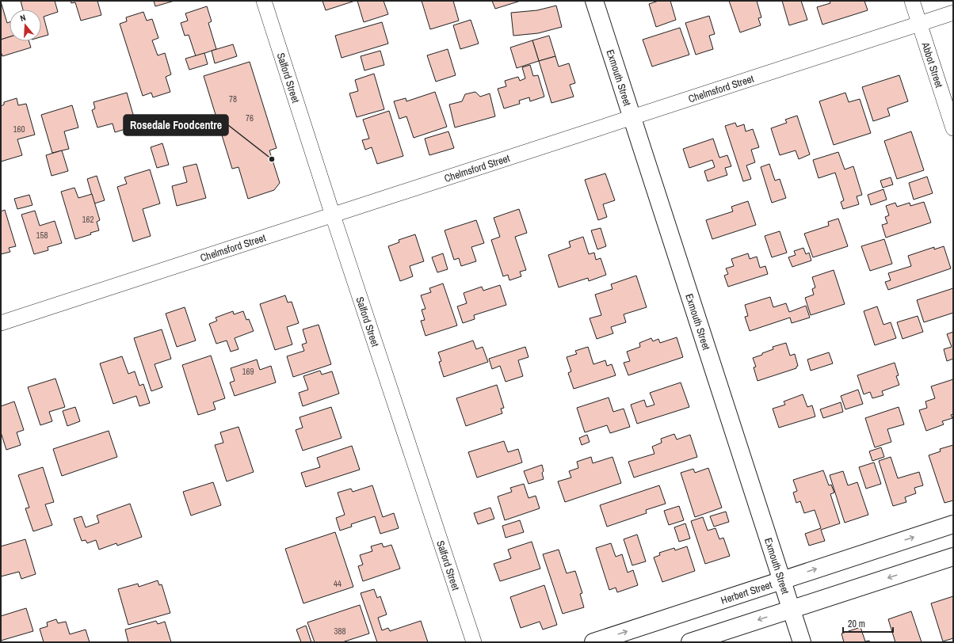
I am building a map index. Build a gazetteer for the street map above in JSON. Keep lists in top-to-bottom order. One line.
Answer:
{"streets":{"street":["Abbot Street","Salford Street","Exmouth Street","Chelmsford Street","Herbert Street"]},"crossings":[["Abbot Street","Chelmsford Street"],["Salford Street","Chelmsford Street"],["Exmouth Street","Chelmsford Street"],["Exmouth Street","Herbert Street"]],"places":["Rosedale Foodcentre"],"house_numbers":["78","76","160","162","158","169","44","388"],"scale_bar":"20 m","north":"top"}
